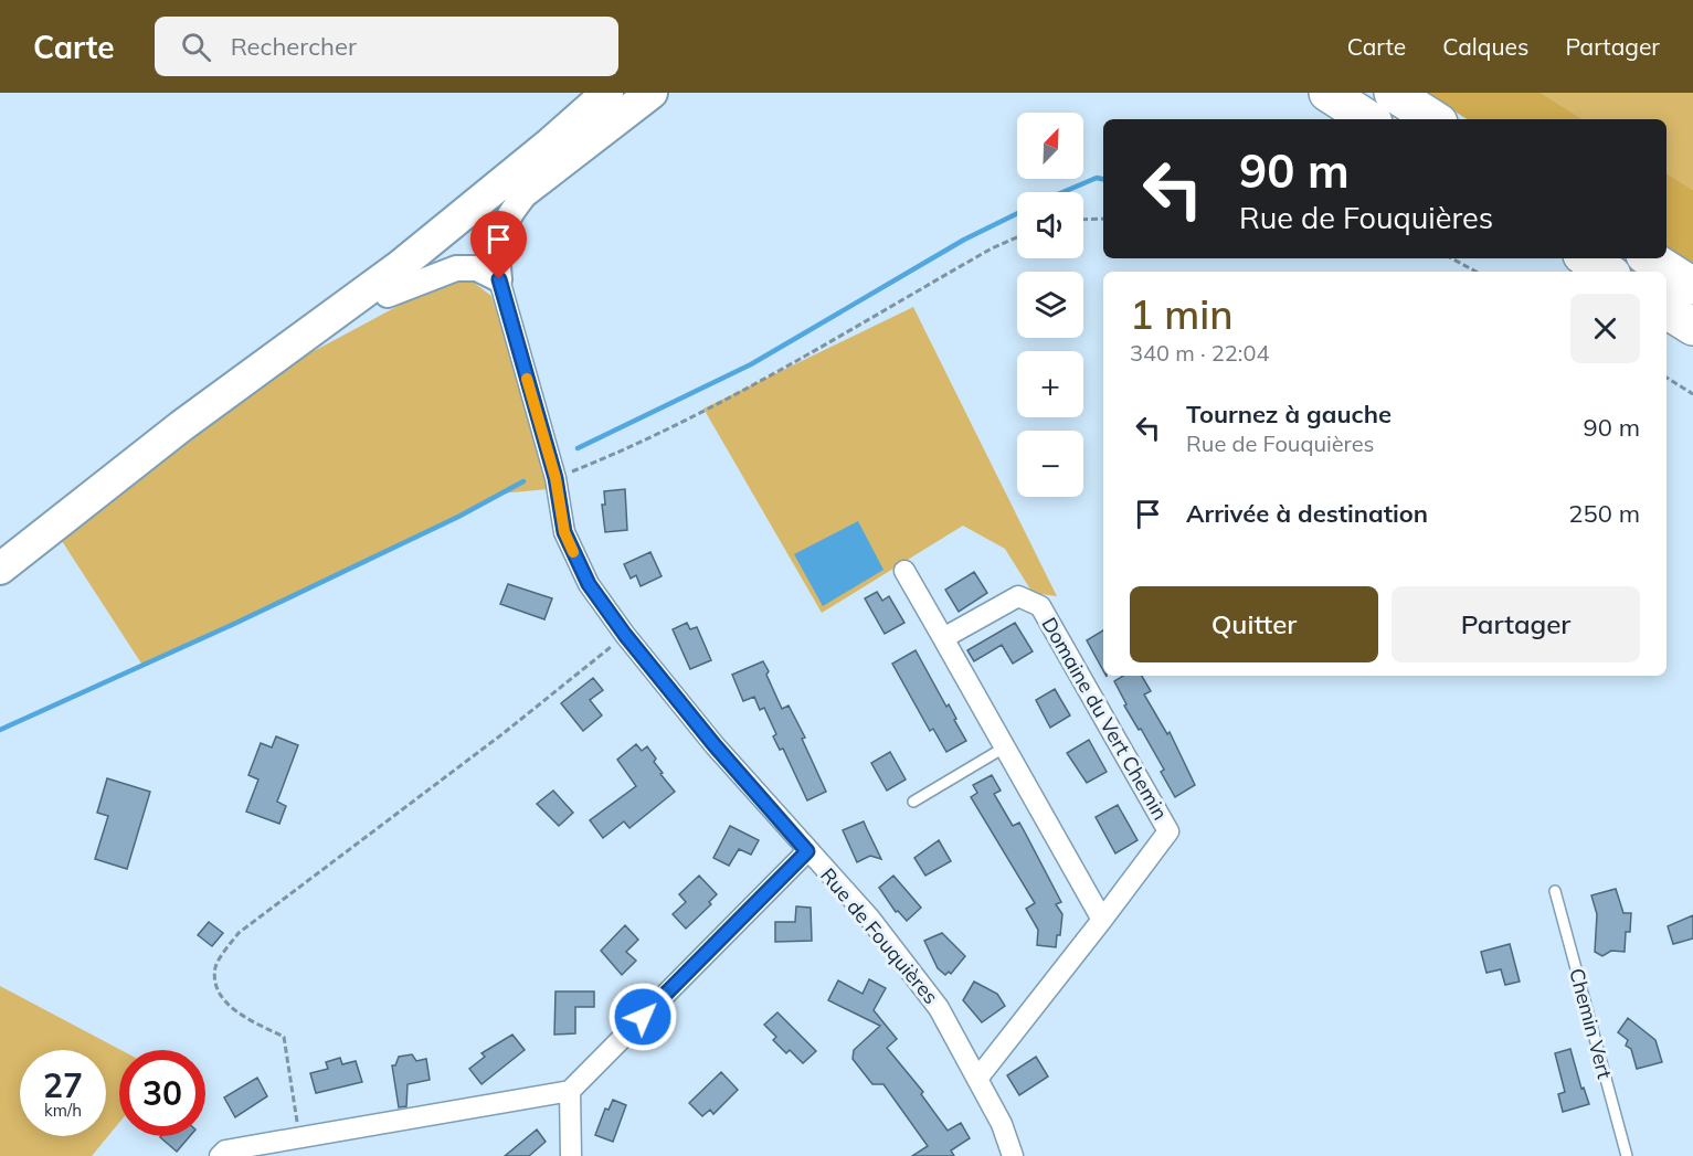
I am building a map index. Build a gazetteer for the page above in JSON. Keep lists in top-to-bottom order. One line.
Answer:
{"streets":{"street":["Domaine du Vert Chemin","Rue de Fouquières"],"lane":["Chemin Vert"]},"crossings":[["Domaine du Vert Chemin","Rue de Fouquières"]],"north":"top right","page":{"header":"Carte","search":"Rechercher","nav":["Carte","Calques","Partager"],"map_buttons":["+","−"],"turn":["90 m","Rue de Fouquières"],"heading":["1 min","340 m · 22:04"],"list":[{"name":"Tournez à gauche","note":"Rue de Fouquières","value":"90 m"},{"name":"Arrivée à destination","value":"250 m"}],"buttons":["Quitter","Partager"],"speed":"27 km/h","limit":"30"}}
